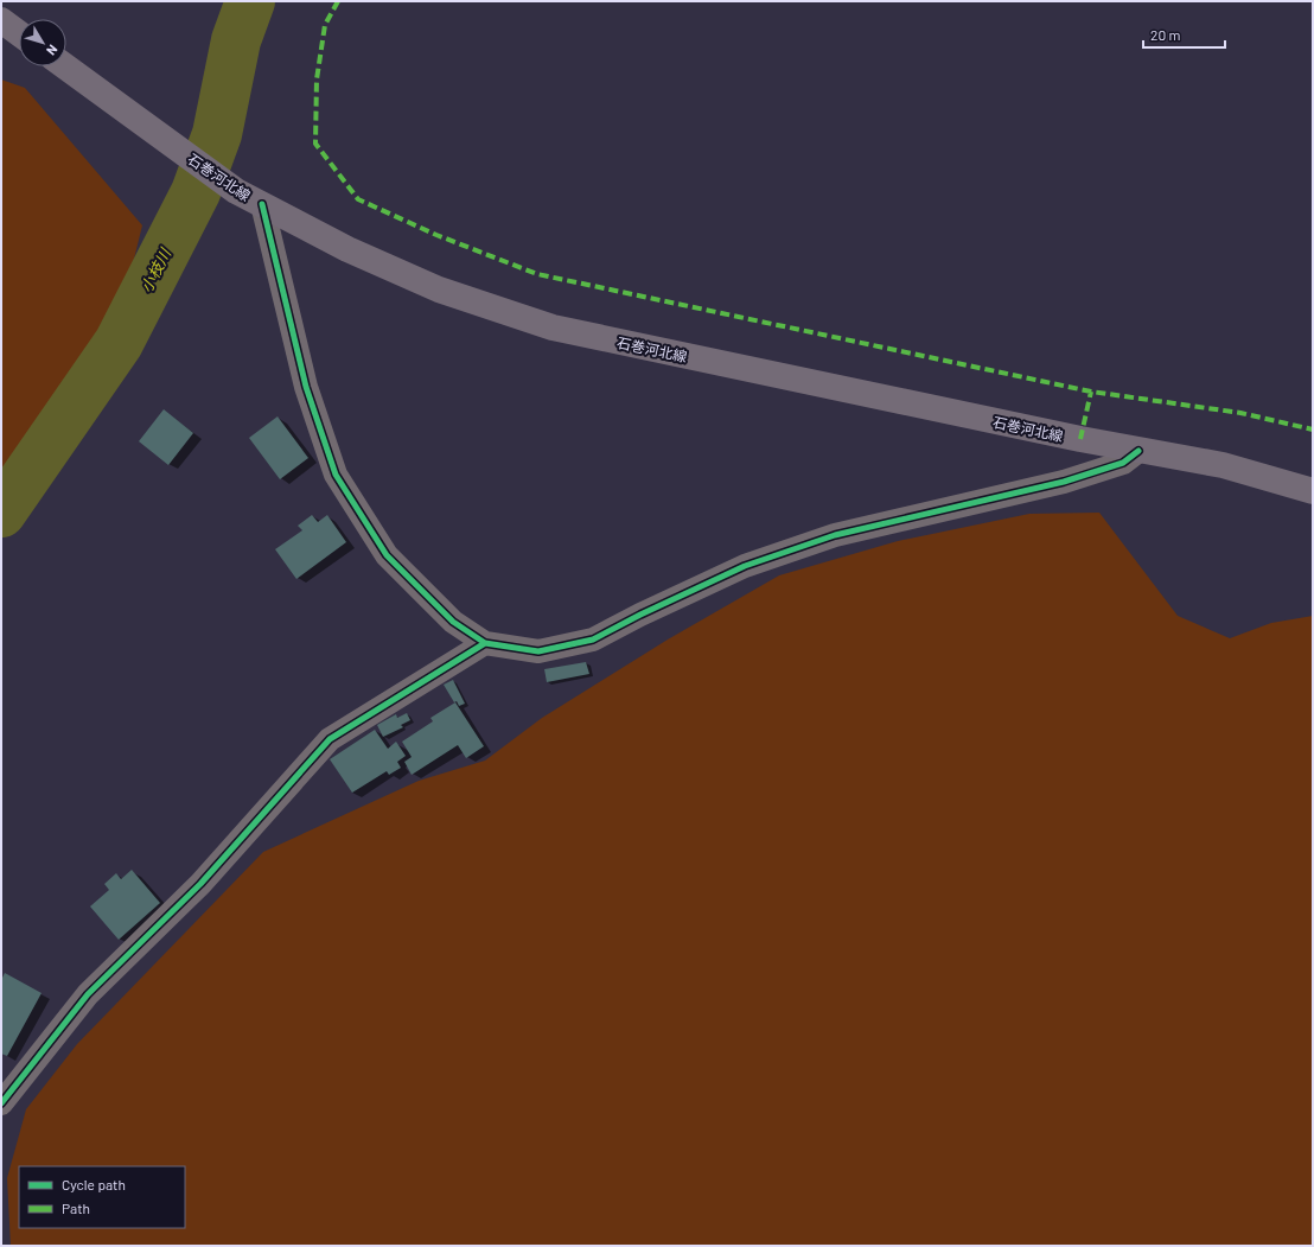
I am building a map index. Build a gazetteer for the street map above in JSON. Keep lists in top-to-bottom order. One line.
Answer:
{"streets":{"main road":["石巻河北線"]},"water":["小枝川"],"legend":["Cycle path","Path"],"scale_bar":"20 m","north":"bottom right"}
